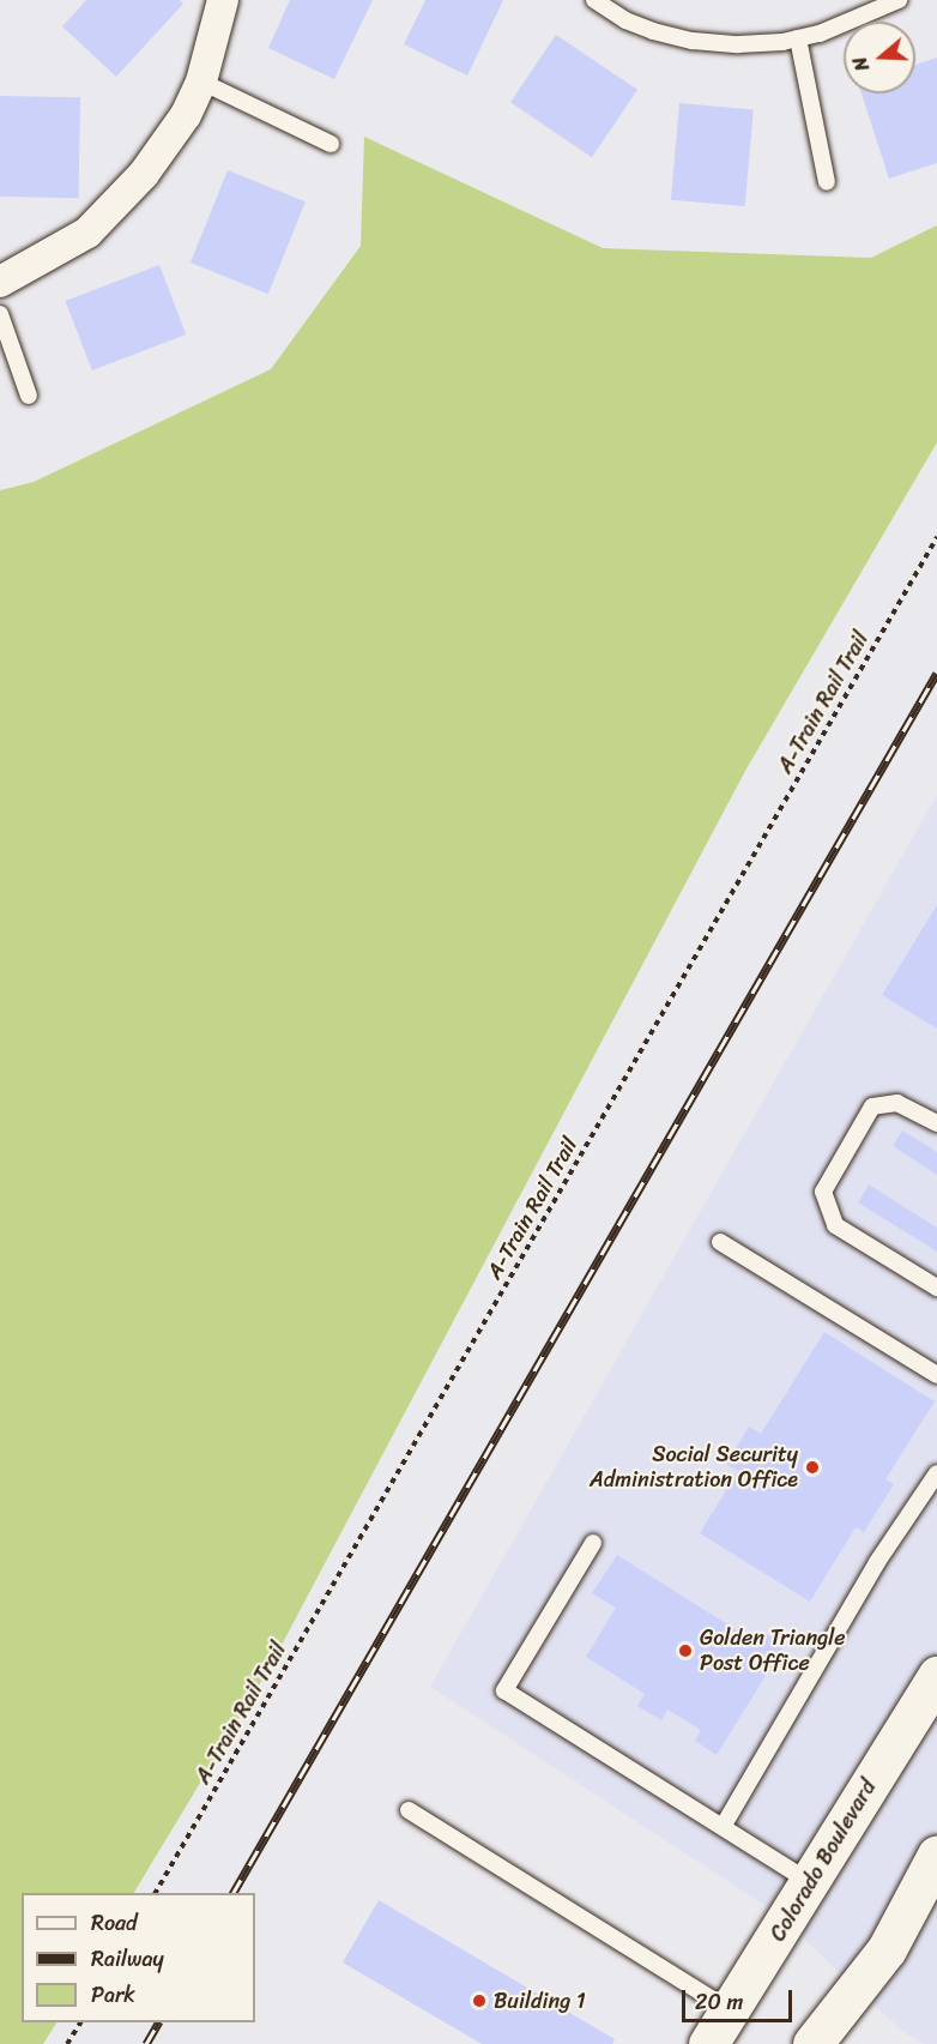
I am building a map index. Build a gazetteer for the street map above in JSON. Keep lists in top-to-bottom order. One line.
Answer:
{"streets":{"main road":["Colorado Boulevard"],"path":["A-Train Rail Trail"]},"places":["Social Security Administration Office","Golden Triangle Post Office","Building 1"],"legend":["Road","Railway","Park"],"scale_bar":"20 m","north":"left"}
